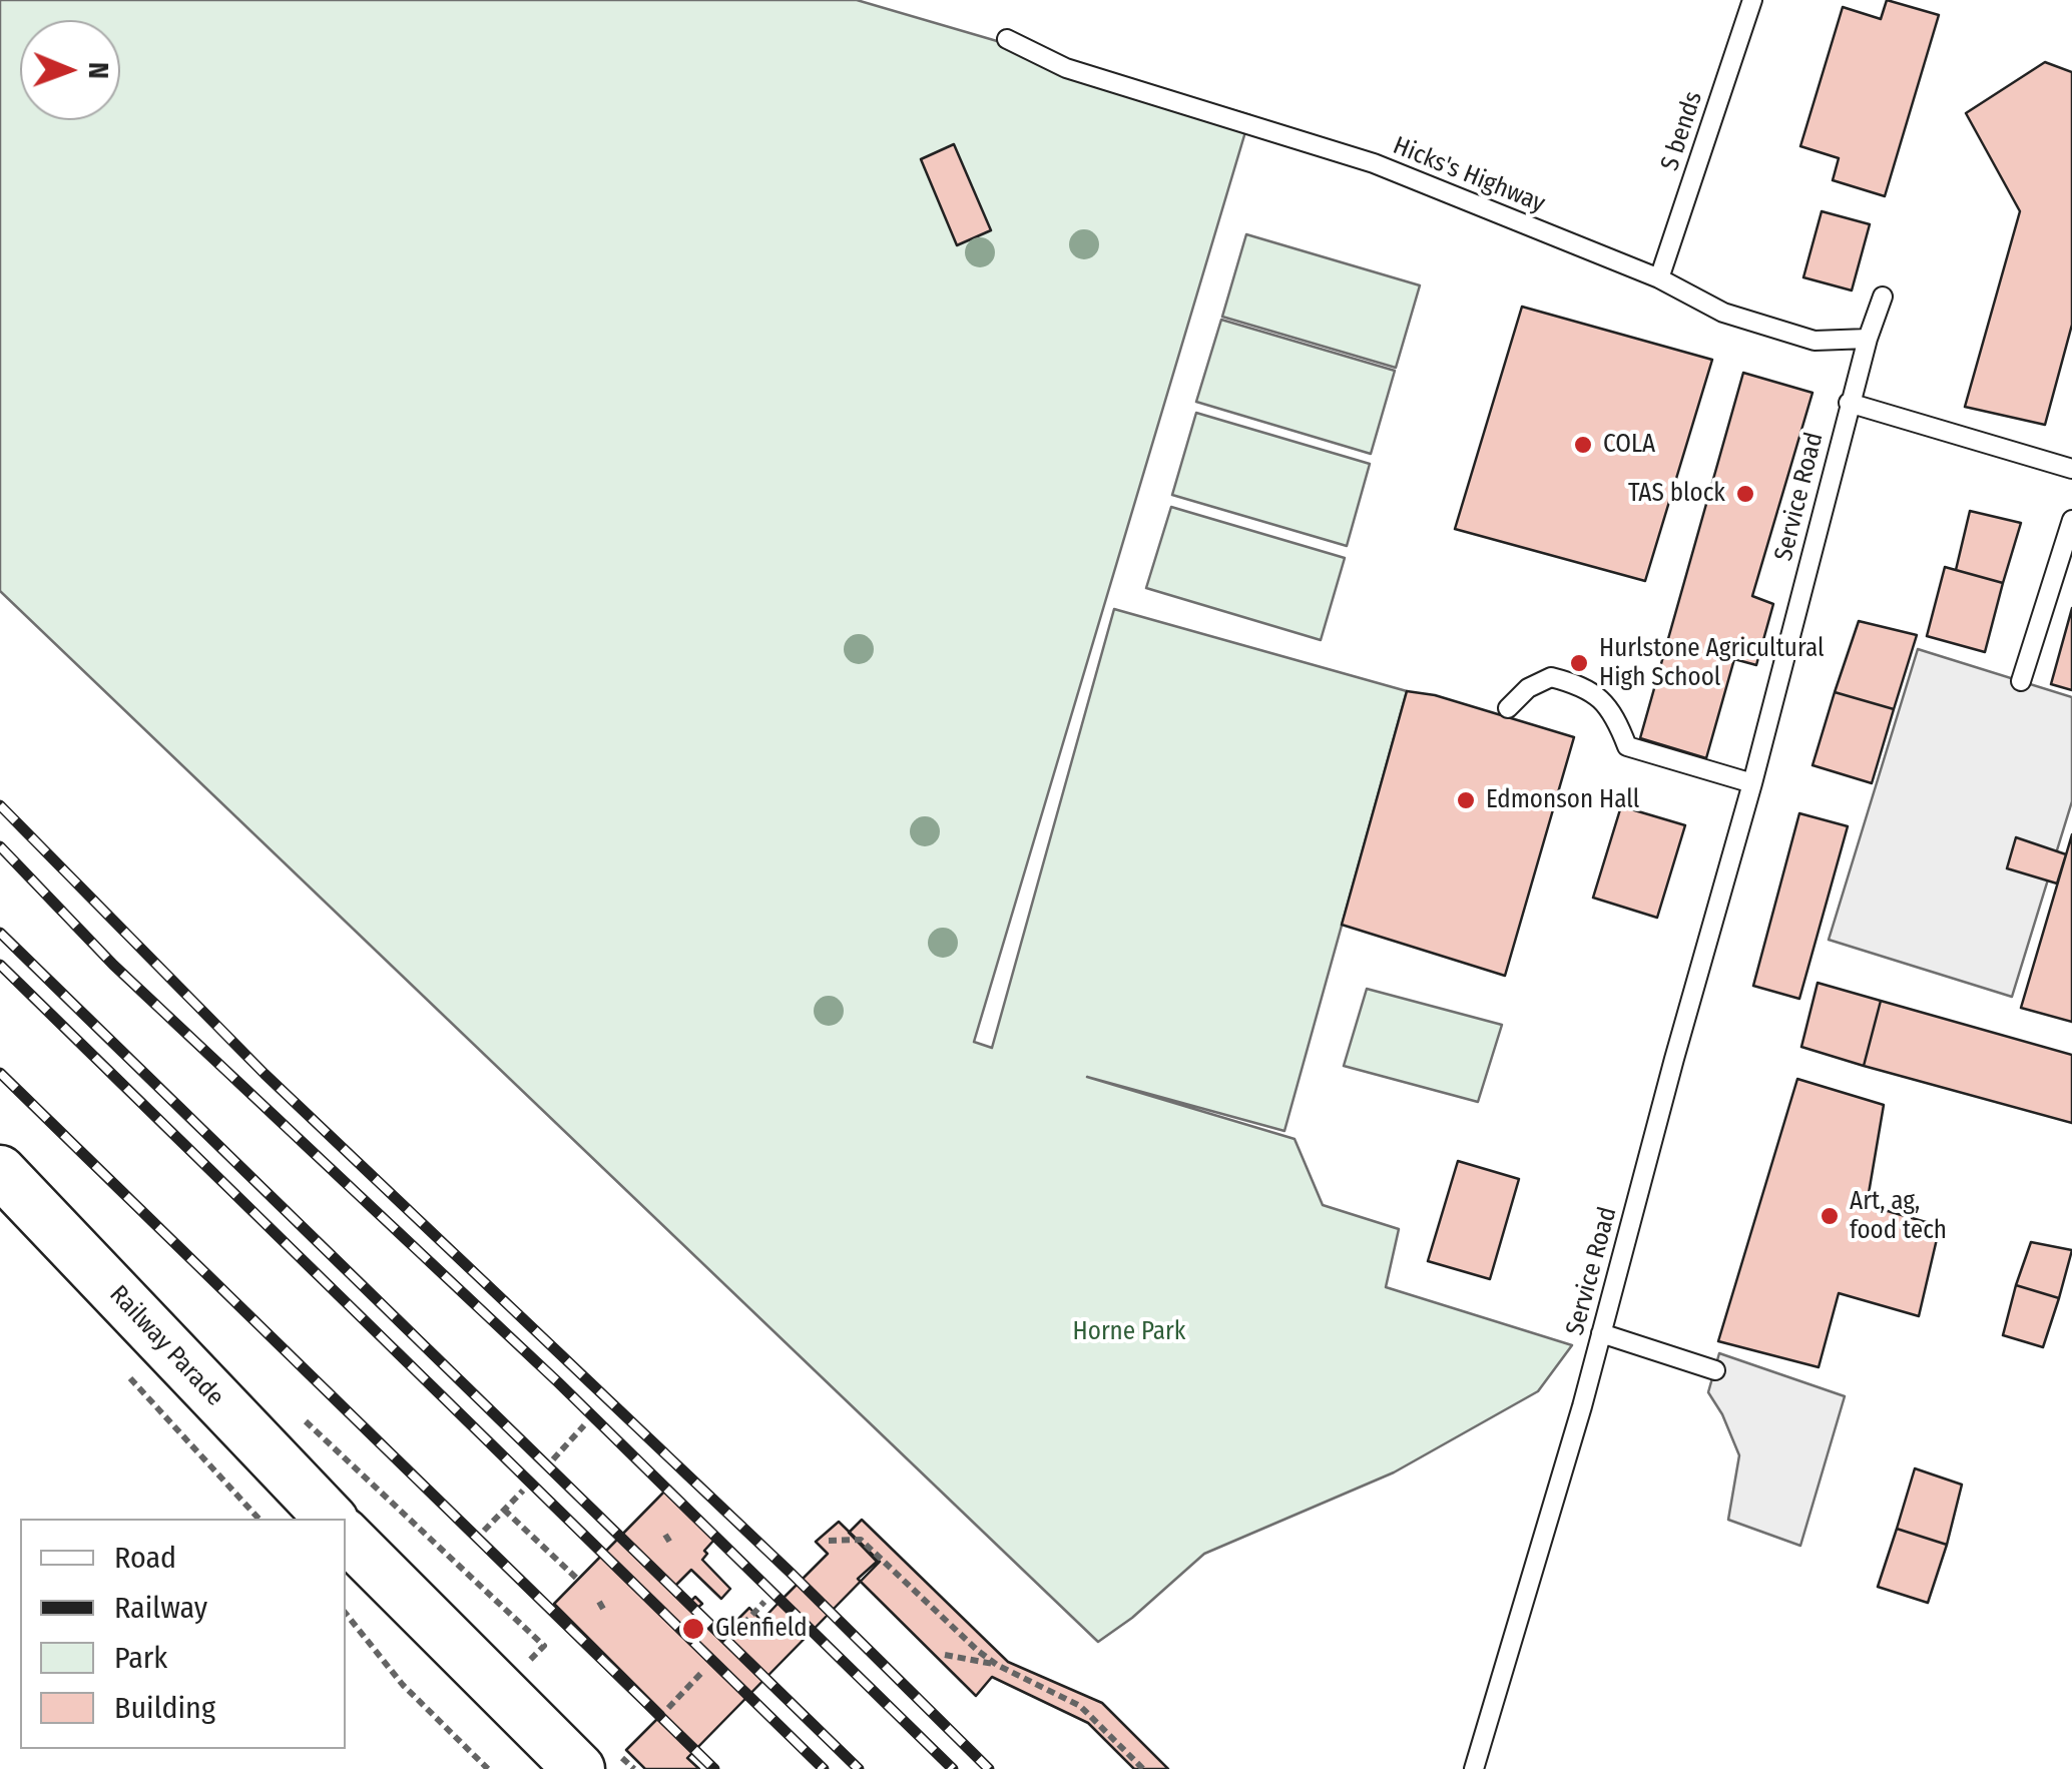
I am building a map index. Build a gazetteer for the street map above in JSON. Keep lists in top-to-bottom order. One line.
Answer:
{"streets":{"street":["Railway Parade"],"lane":["S bends","Hicks's Highway","Service Road"]},"crossings":[["S bends","Hicks's Highway"],["Hicks's Highway","Service Road"]],"parks":["Horne Park"],"places":["COLA","TAS block","Hurlstone Agricultural High School","Edmonson Hall","Art, ag, food tech","Glenfield"],"legend":["Road","Railway","Park","Building"],"north":"right"}
